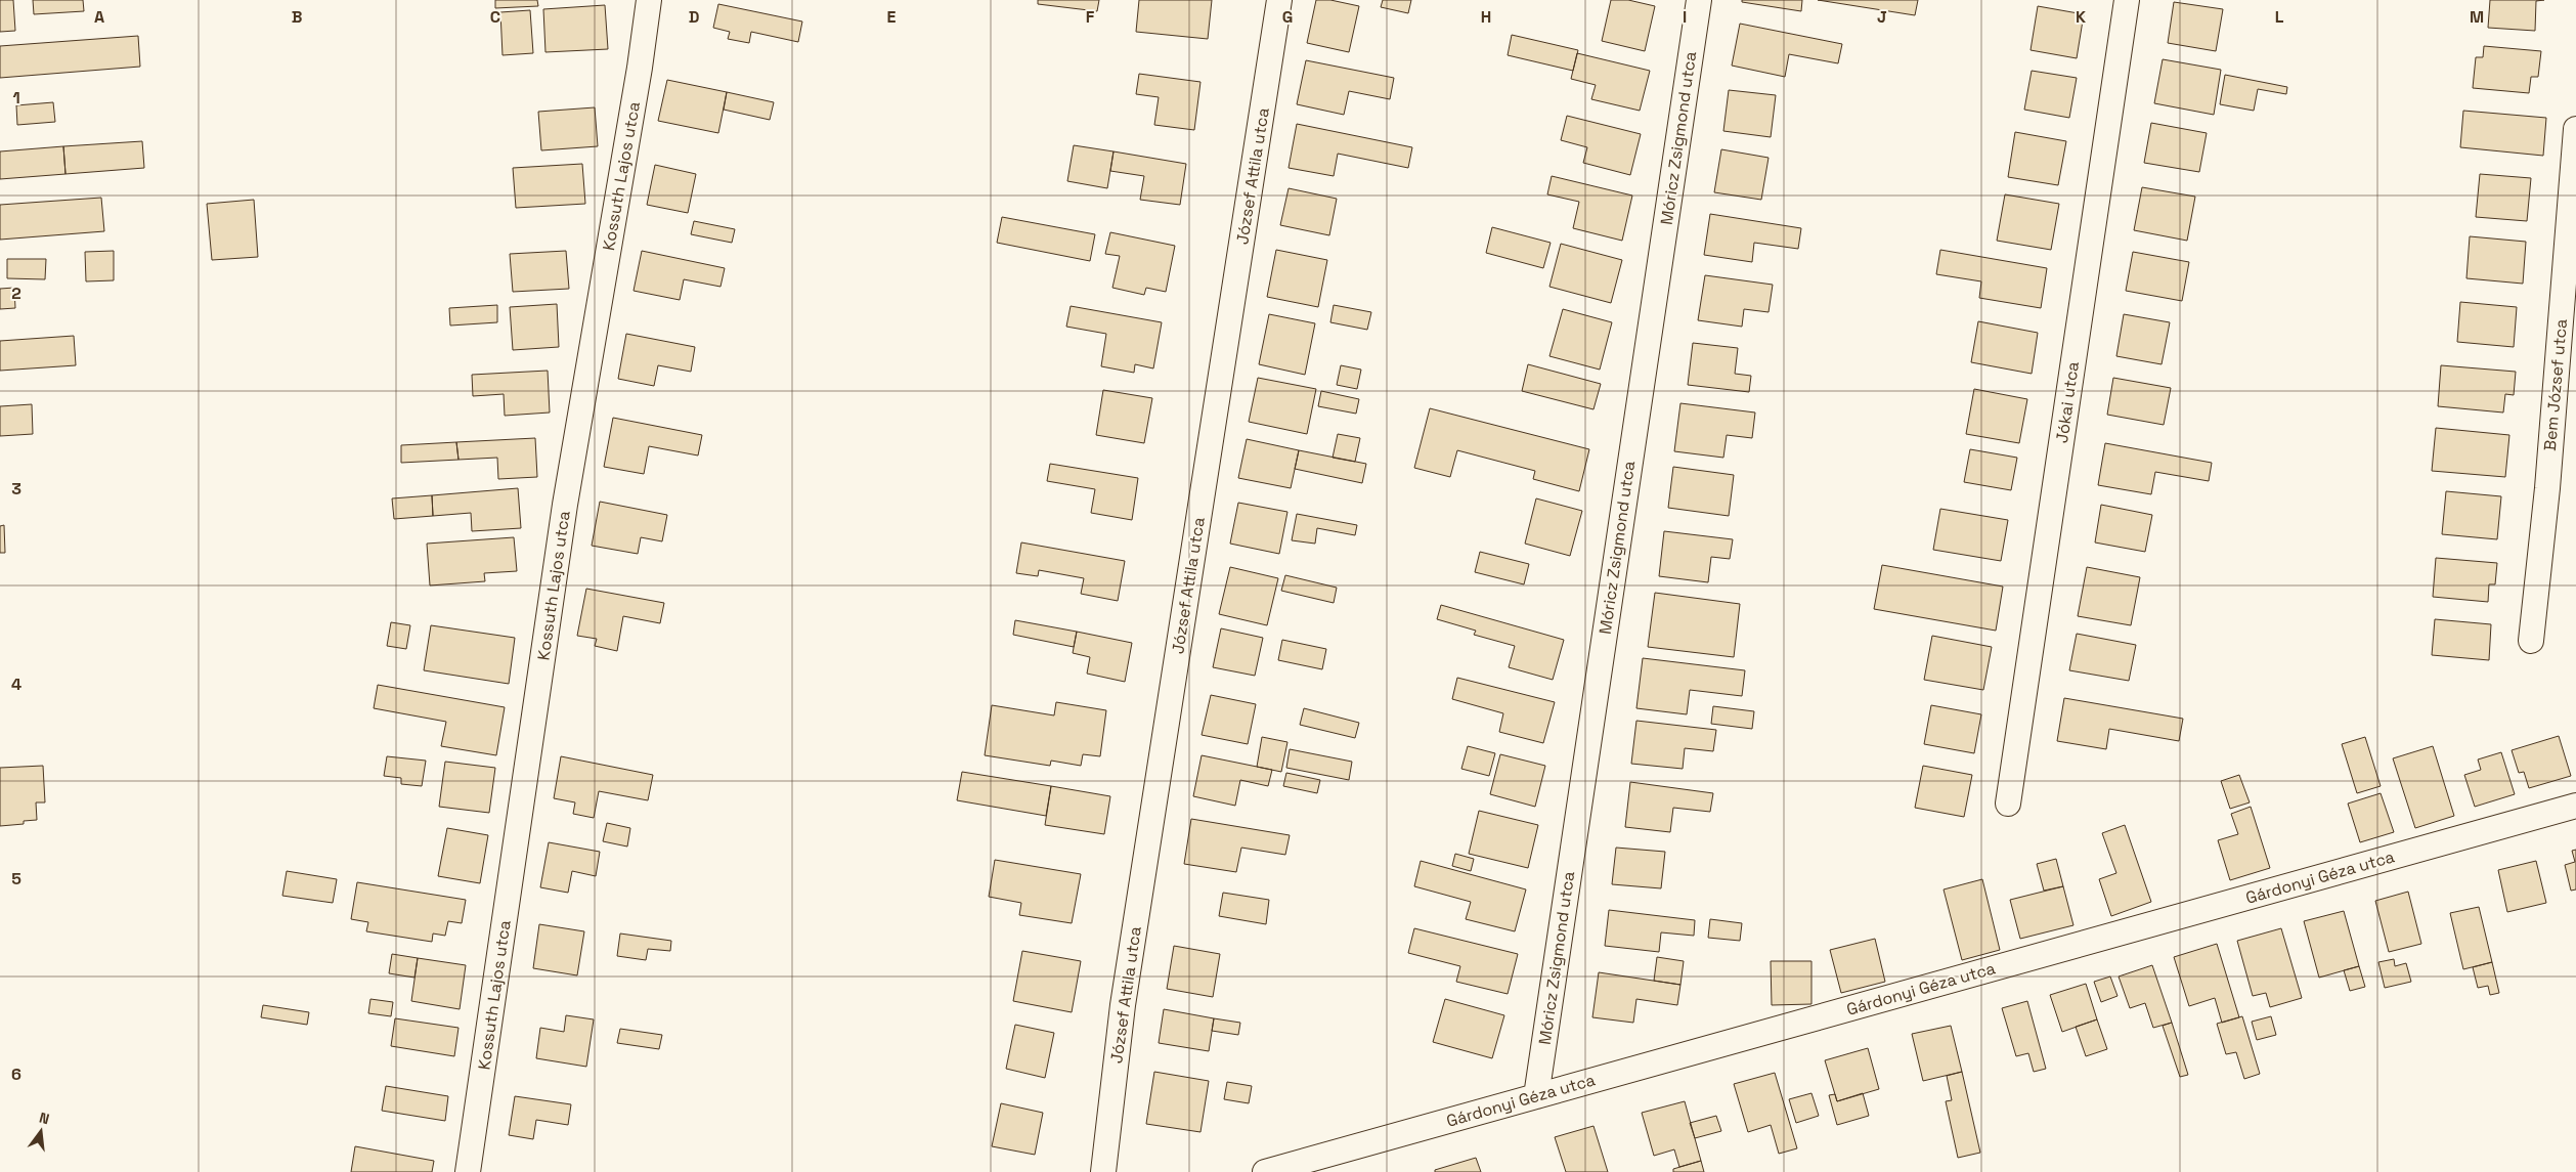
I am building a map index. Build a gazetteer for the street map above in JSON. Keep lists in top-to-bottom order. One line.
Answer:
{"streets":{"street":["Móricz Zsigmond utca","Kossuth Lajos utca","József Attila utca","Bem József utca","Jókai utca","Gárdonyi Géza utca"]},"crossings":[["Móricz Zsigmond utca","Gárdonyi Géza utca"]],"north":"top","grid":{"columns":["A","B","C","D","E","F","G","H","I","J","K","L","M"],"rows":["1","2","3","4","5","6"]}}
